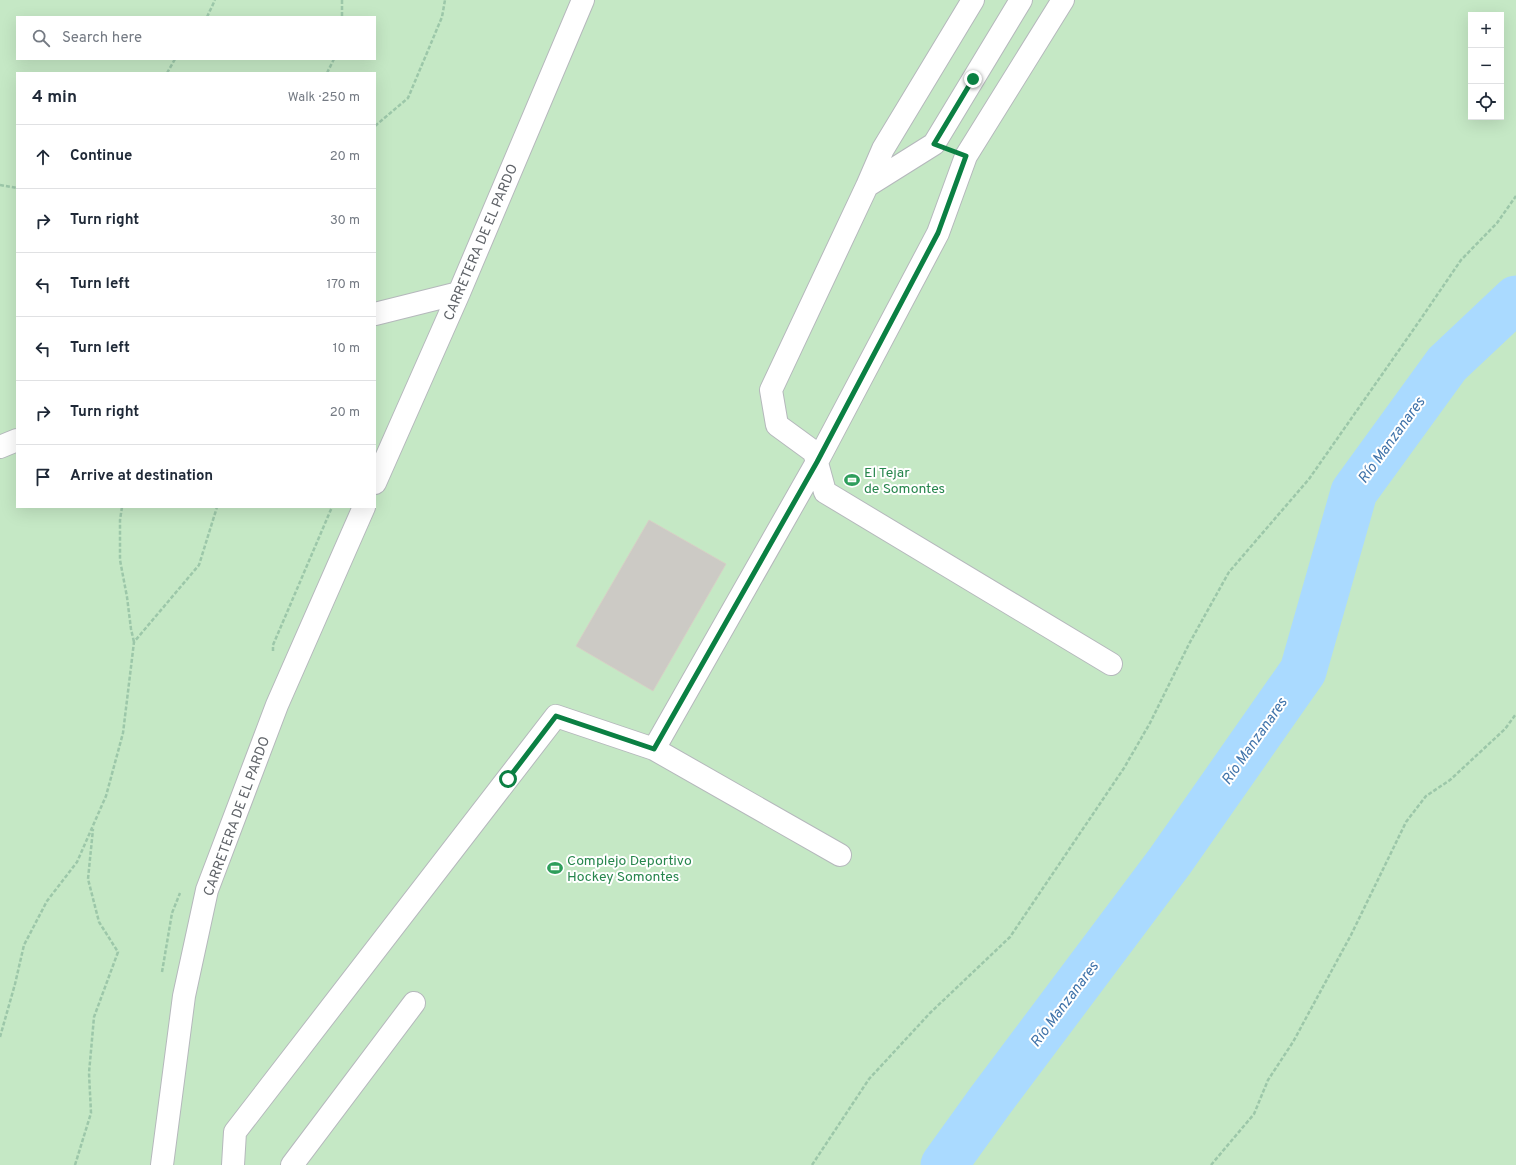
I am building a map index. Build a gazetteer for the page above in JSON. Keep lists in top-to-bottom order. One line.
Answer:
{"streets":{"street":["CARRETERA DE EL PARDO"]},"water":["Río Manzanares"],"places":{"sports":["El Tejar de Somontes","Complejo Deportivo Hockey Somontes"]},"page":{"map_buttons":["+","−"],"search":"Search here","heading":["4 min","Walk · 250 m"],"list":[["Continue","20 m"],["Turn right","30 m"],["Turn left","170 m"],["Turn left","10 m"],["Turn right","20 m"],"Arrive at destination"]}}
